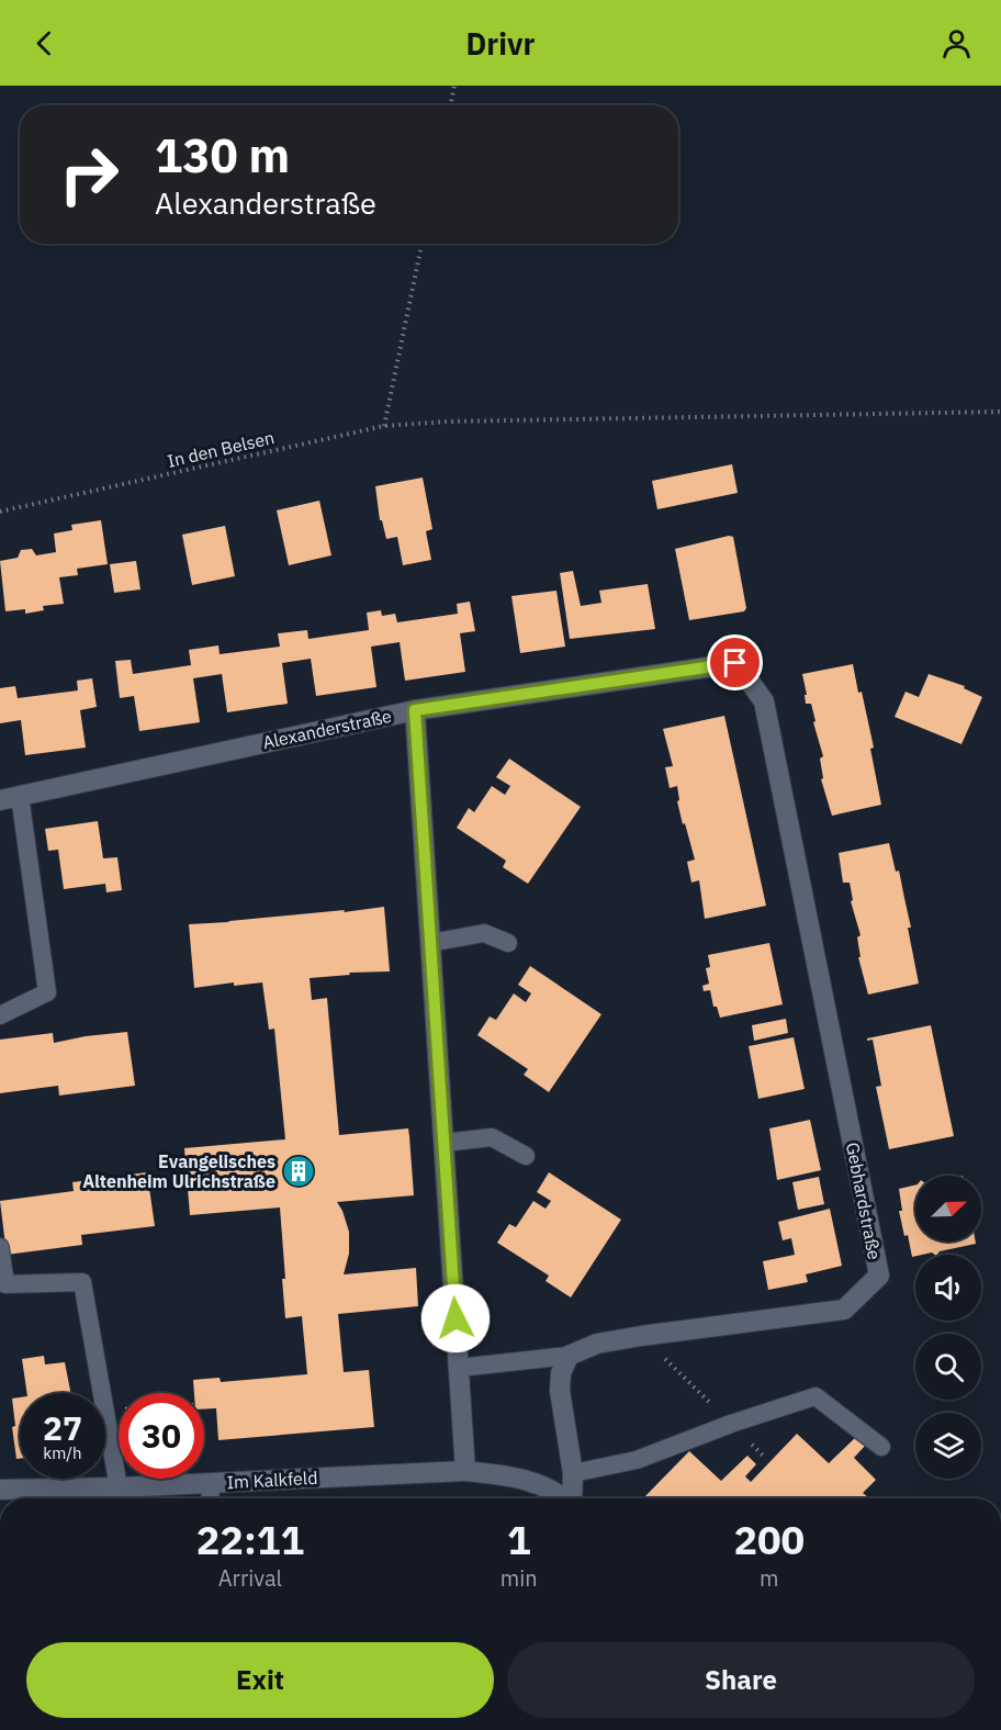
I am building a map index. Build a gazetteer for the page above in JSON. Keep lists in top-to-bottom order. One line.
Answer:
{"streets":{"street":["Alexanderstraße","Gebhardstraße","Im Kalkfeld"],"path":["In den Belsen"]},"crossings":[["Alexanderstraße","Gebhardstraße"]],"places":{"building":["Evangelisches Altenheim Ulrichstraße"]},"north":"top right","page":{"header":"Drivr","turn":["130 m","Alexanderstraße"],"speed":"27 km/h","limit":"30","eta":["22:11","Arrival","1","min","200","m"],"buttons":["Exit","Share"]}}
